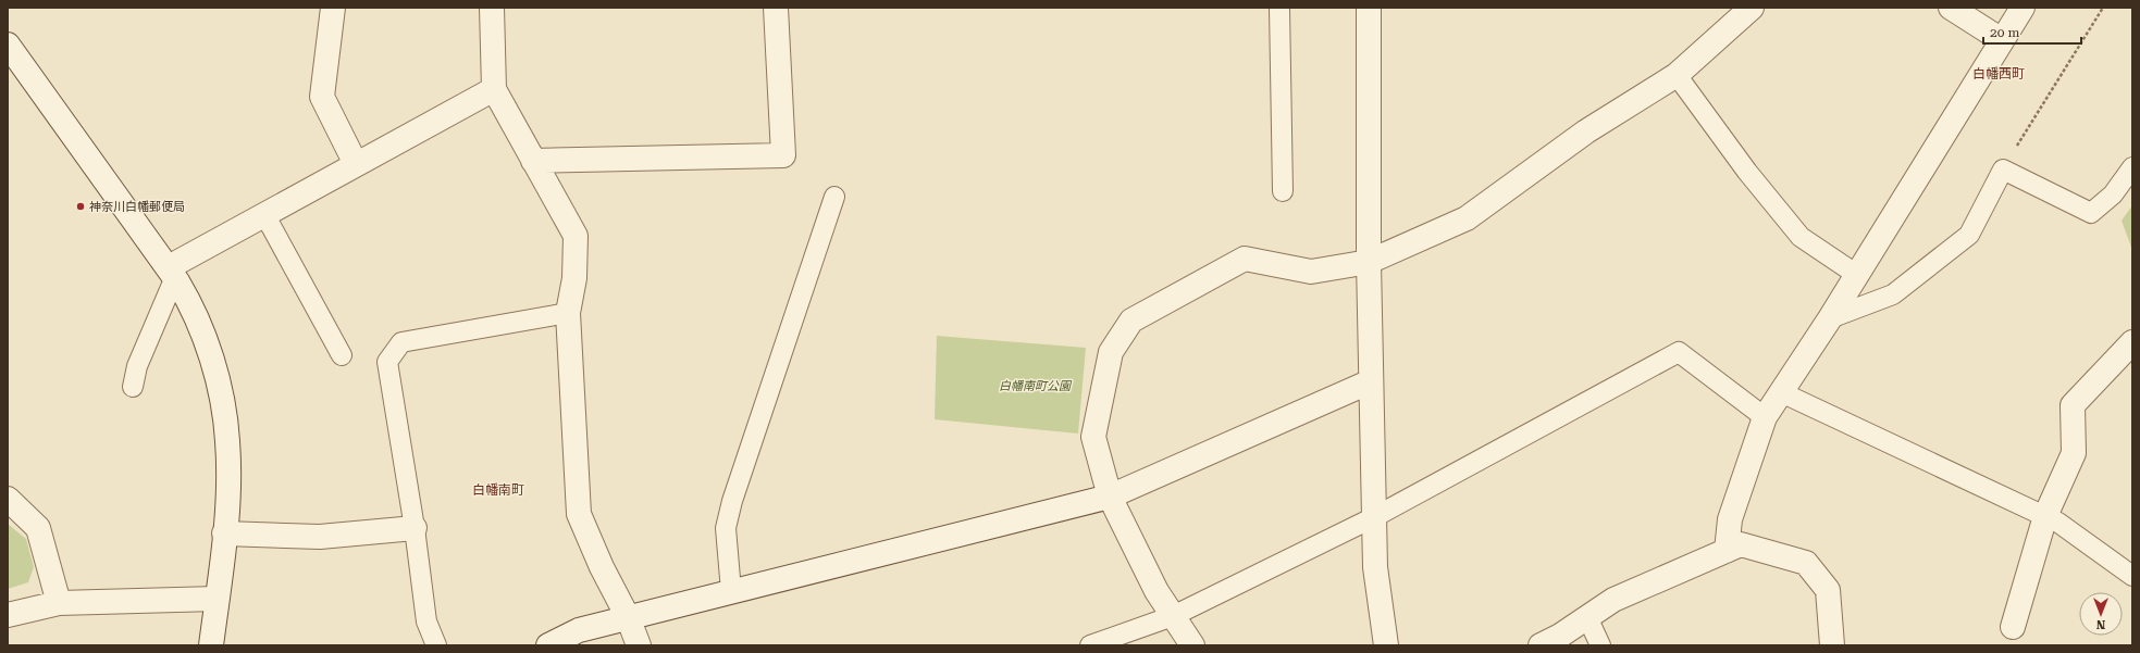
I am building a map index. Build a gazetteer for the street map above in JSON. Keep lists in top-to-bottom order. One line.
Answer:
{"districts":["白幡西町","白幡南町"],"parks":["白幡南町公園"],"places":["神奈川白幡郵便局"],"scale_bar":"20 m","north":"bottom"}
